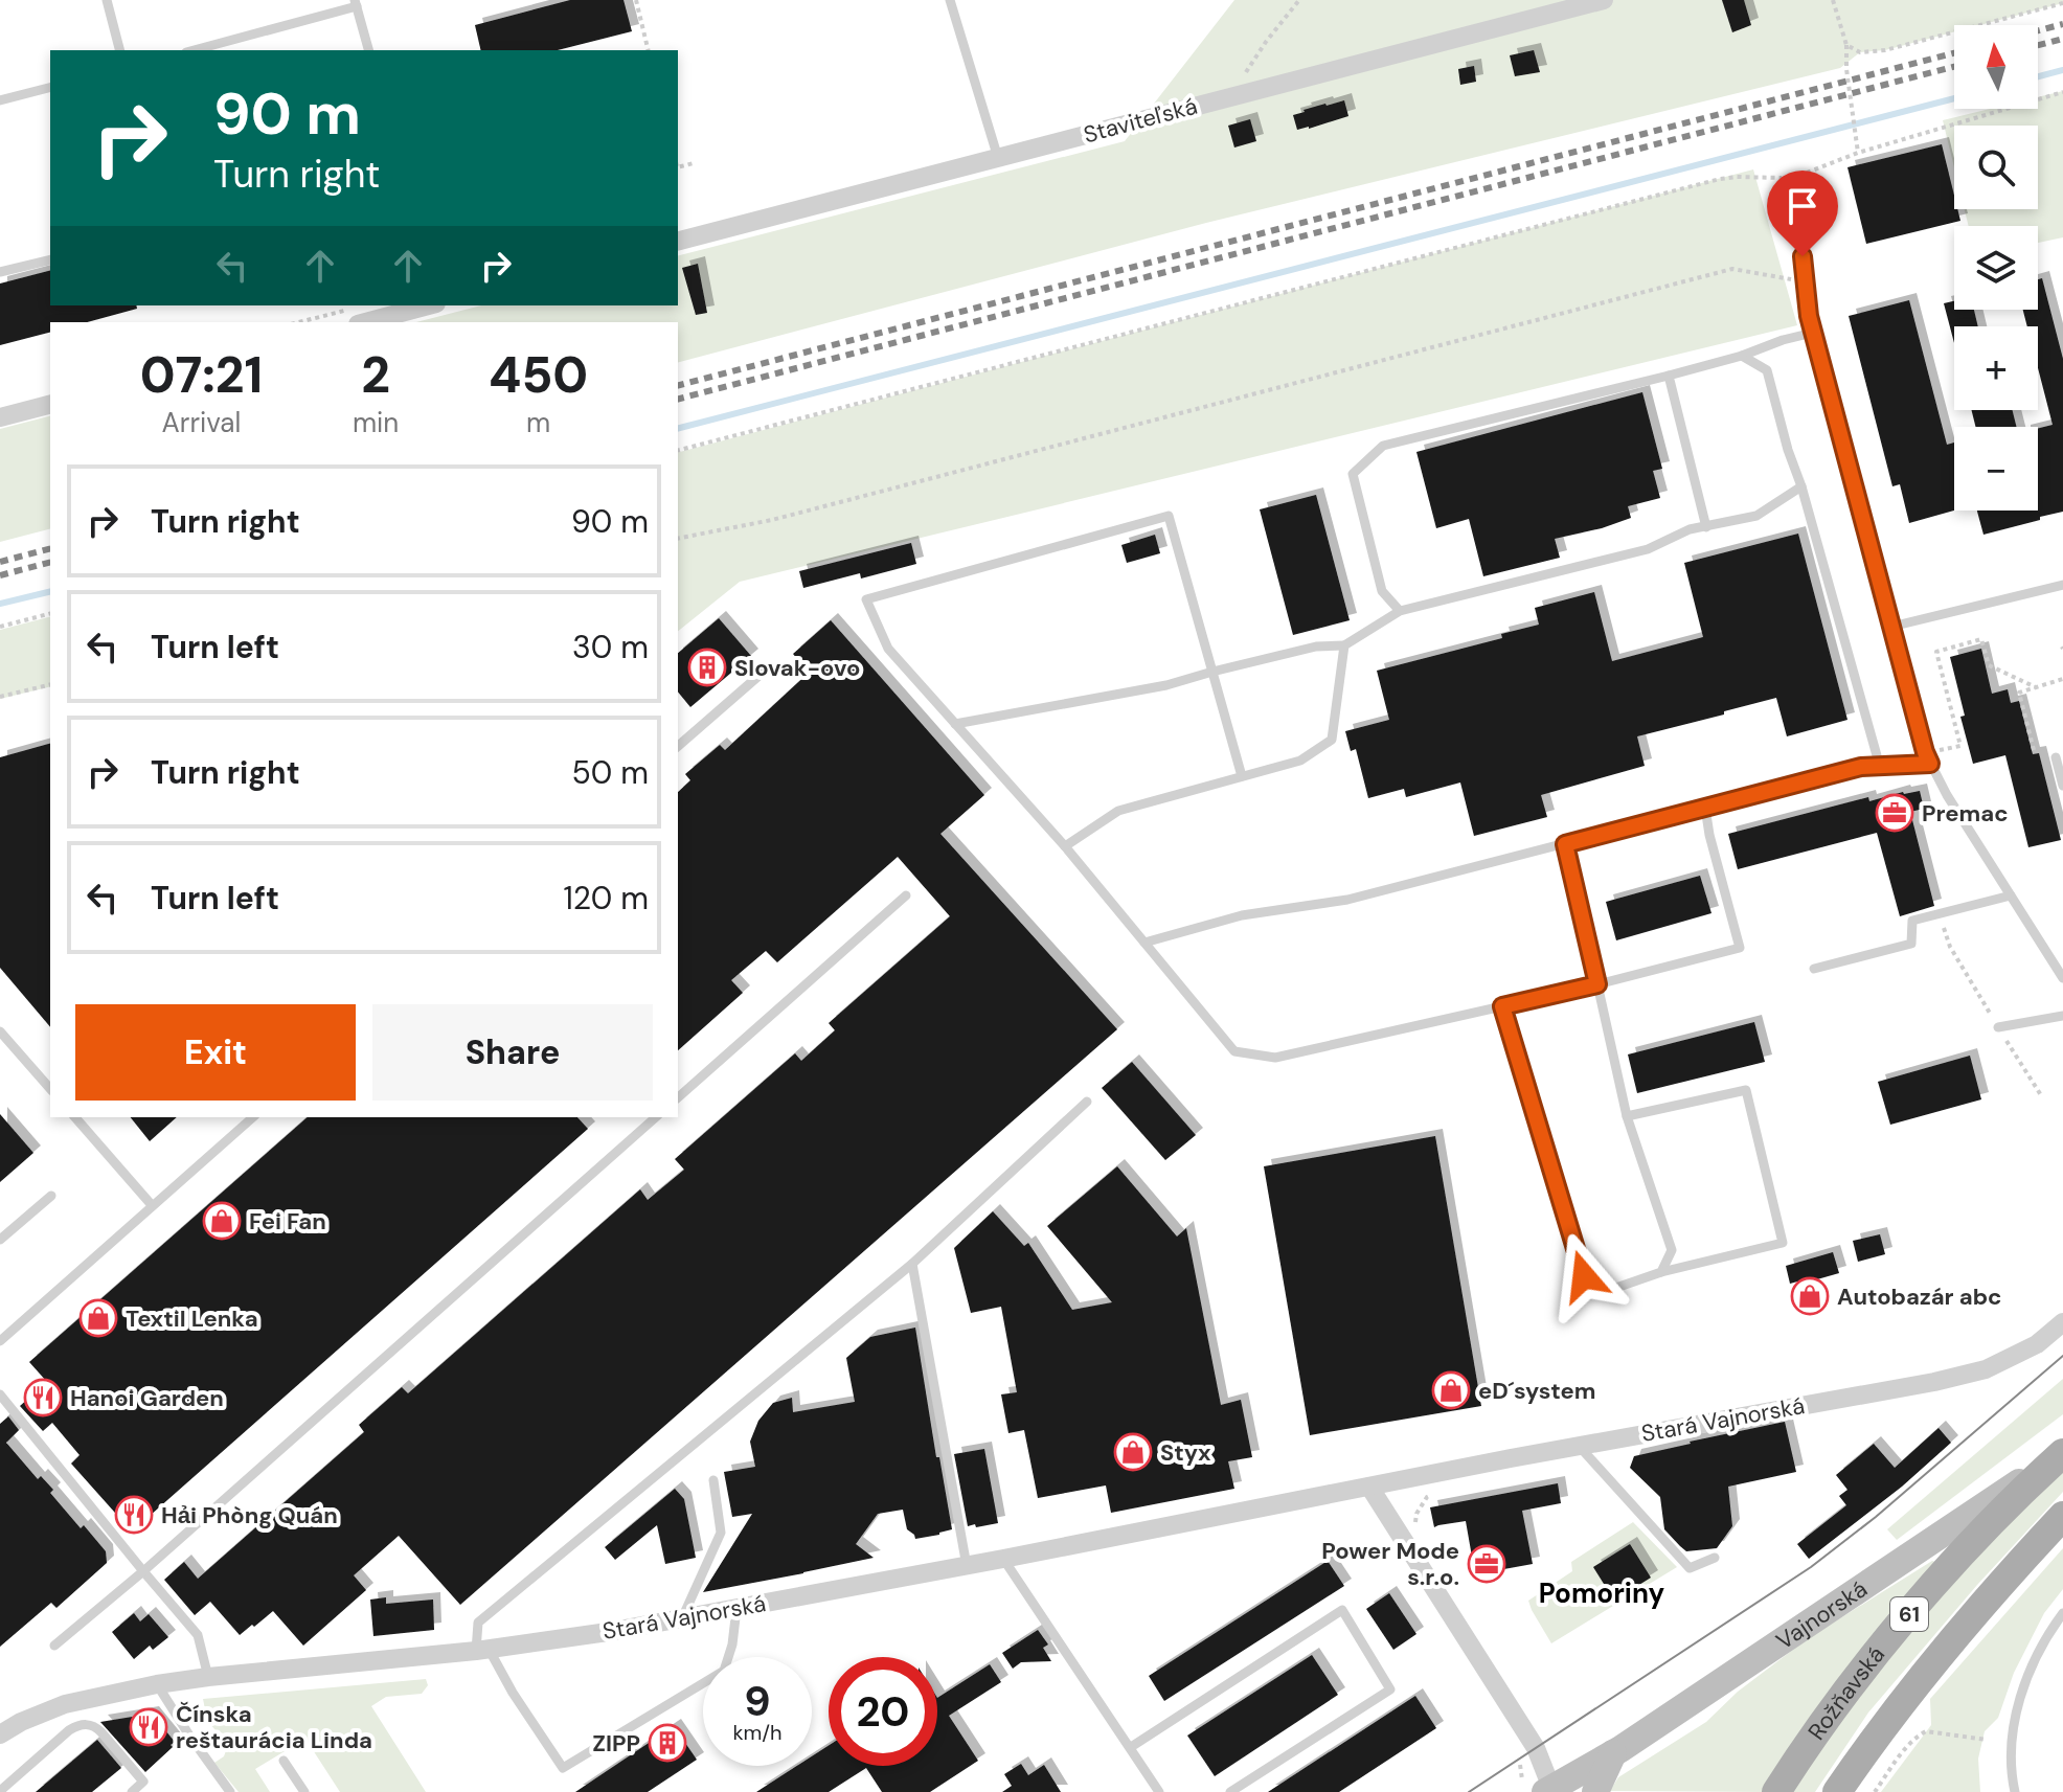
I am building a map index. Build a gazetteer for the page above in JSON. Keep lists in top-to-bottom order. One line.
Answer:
{"streets":{"main road":["61","Vajnorská","Rožňavská"],"street":["Staviteľská","Stará Vajnorská"]},"crossings":[["Vajnorská","Rožňavská"]],"districts":["Pomoriny"],"places":{"building":["Slovak-ovo","ZIPP"],"office":["Premac","Power Mode s.r.o."],"shop":["Fei Fan","Autobazár abc","Textil Lenka","eD´system","Styx"],"restaurant":["Hanoi Garden","Hải Phòng Quán","Čínska reštaurácia Linda"]},"north":"top","page":{"map_buttons":["+","−"],"turn":["90 m","Turn right"],"eta":["07:21","Arrival","2","min","450","m"],"list":[{"name":"Turn right","value":"90 m"},{"name":"Turn left","value":"30 m"},{"name":"Turn right","value":"50 m"},{"name":"Turn left","value":"120 m"}],"buttons":["Exit","Share"],"speed":"9 km/h","limit":"20"}}
